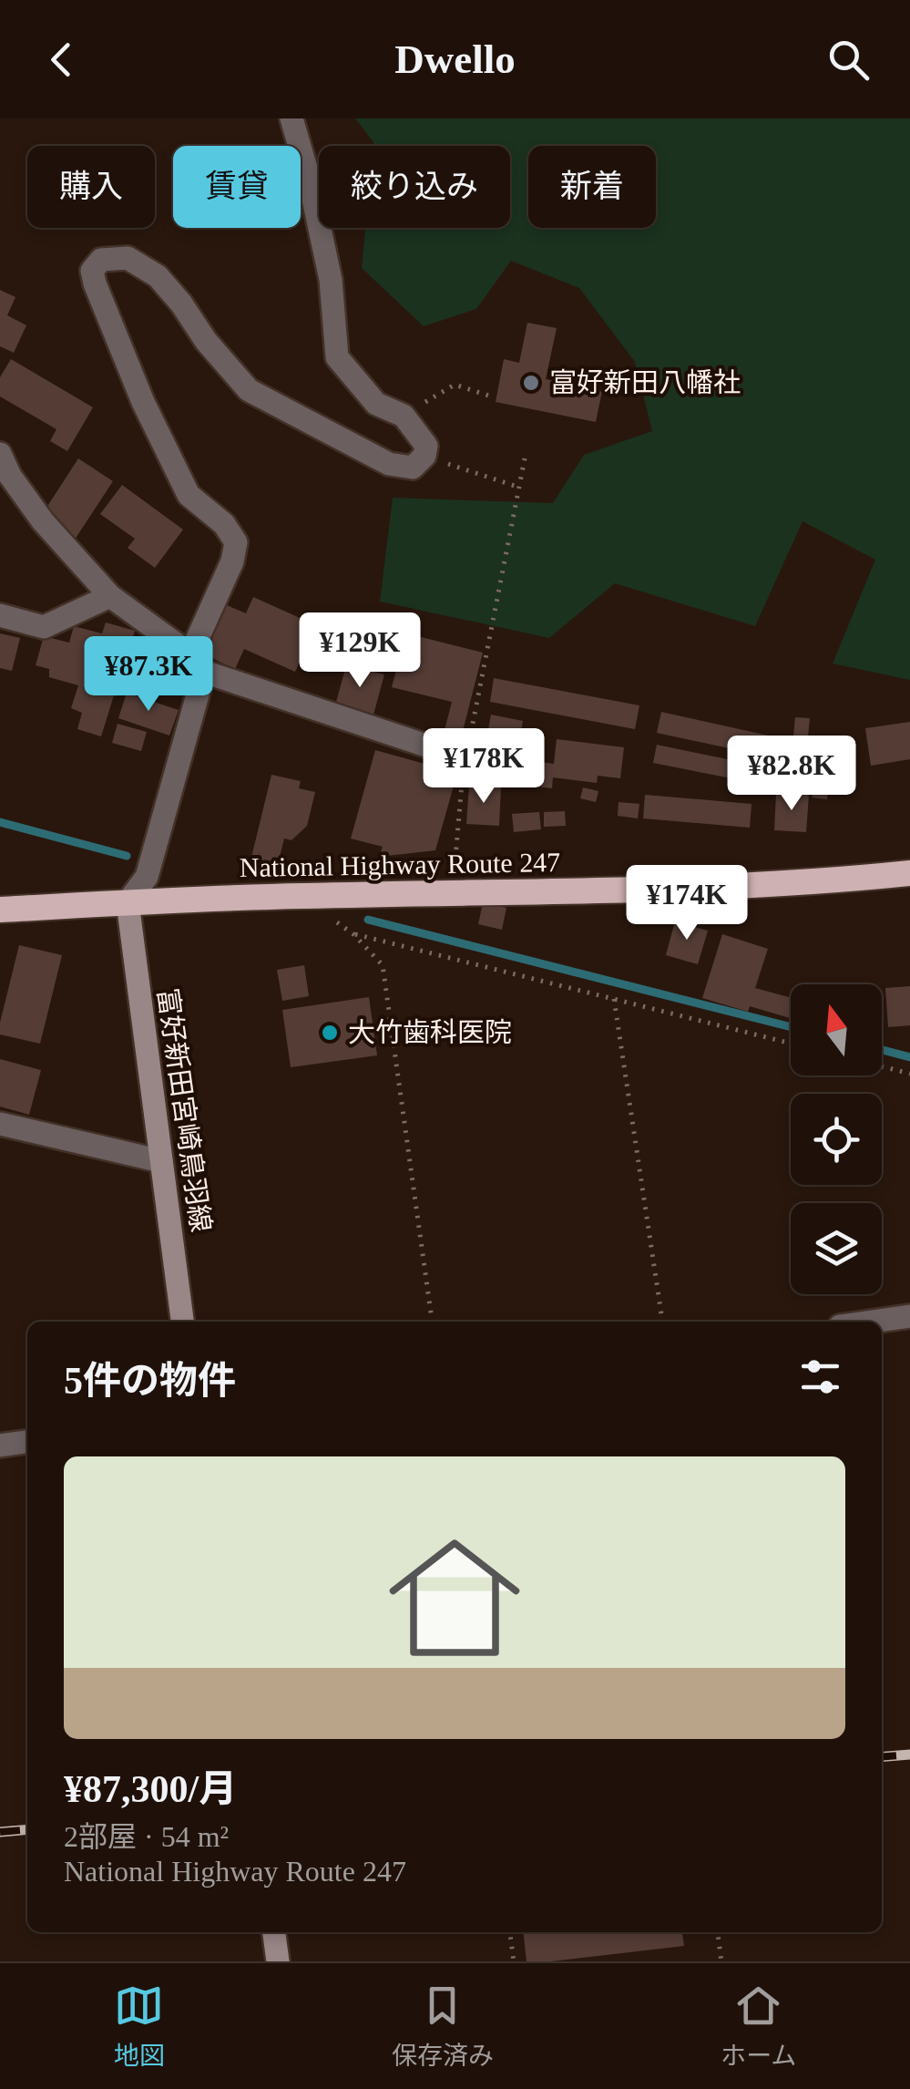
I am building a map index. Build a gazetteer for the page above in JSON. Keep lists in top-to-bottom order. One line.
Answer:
{"streets":{"highway":["National Highway Route 247"],"main road":["富好新田宮崎鳥羽線"]},"crossings":[["National Highway Route 247","富好新田宮崎鳥羽線"]],"places":["富好新田八幡社","大竹歯科医院"],"north":"top","page":{"header":"Dwello","chip":["購入","賃貸","絞り込み","新着"],"price":["¥129K","¥87.3K","¥178K","¥82.8K","¥174K"],"heading":"5件の物件","list":[{"name":"¥87,300/月","note":"2部屋 · 54 m² · National Highway Route 247"}],"tabs":["地図","保存済み","ホーム"]}}
